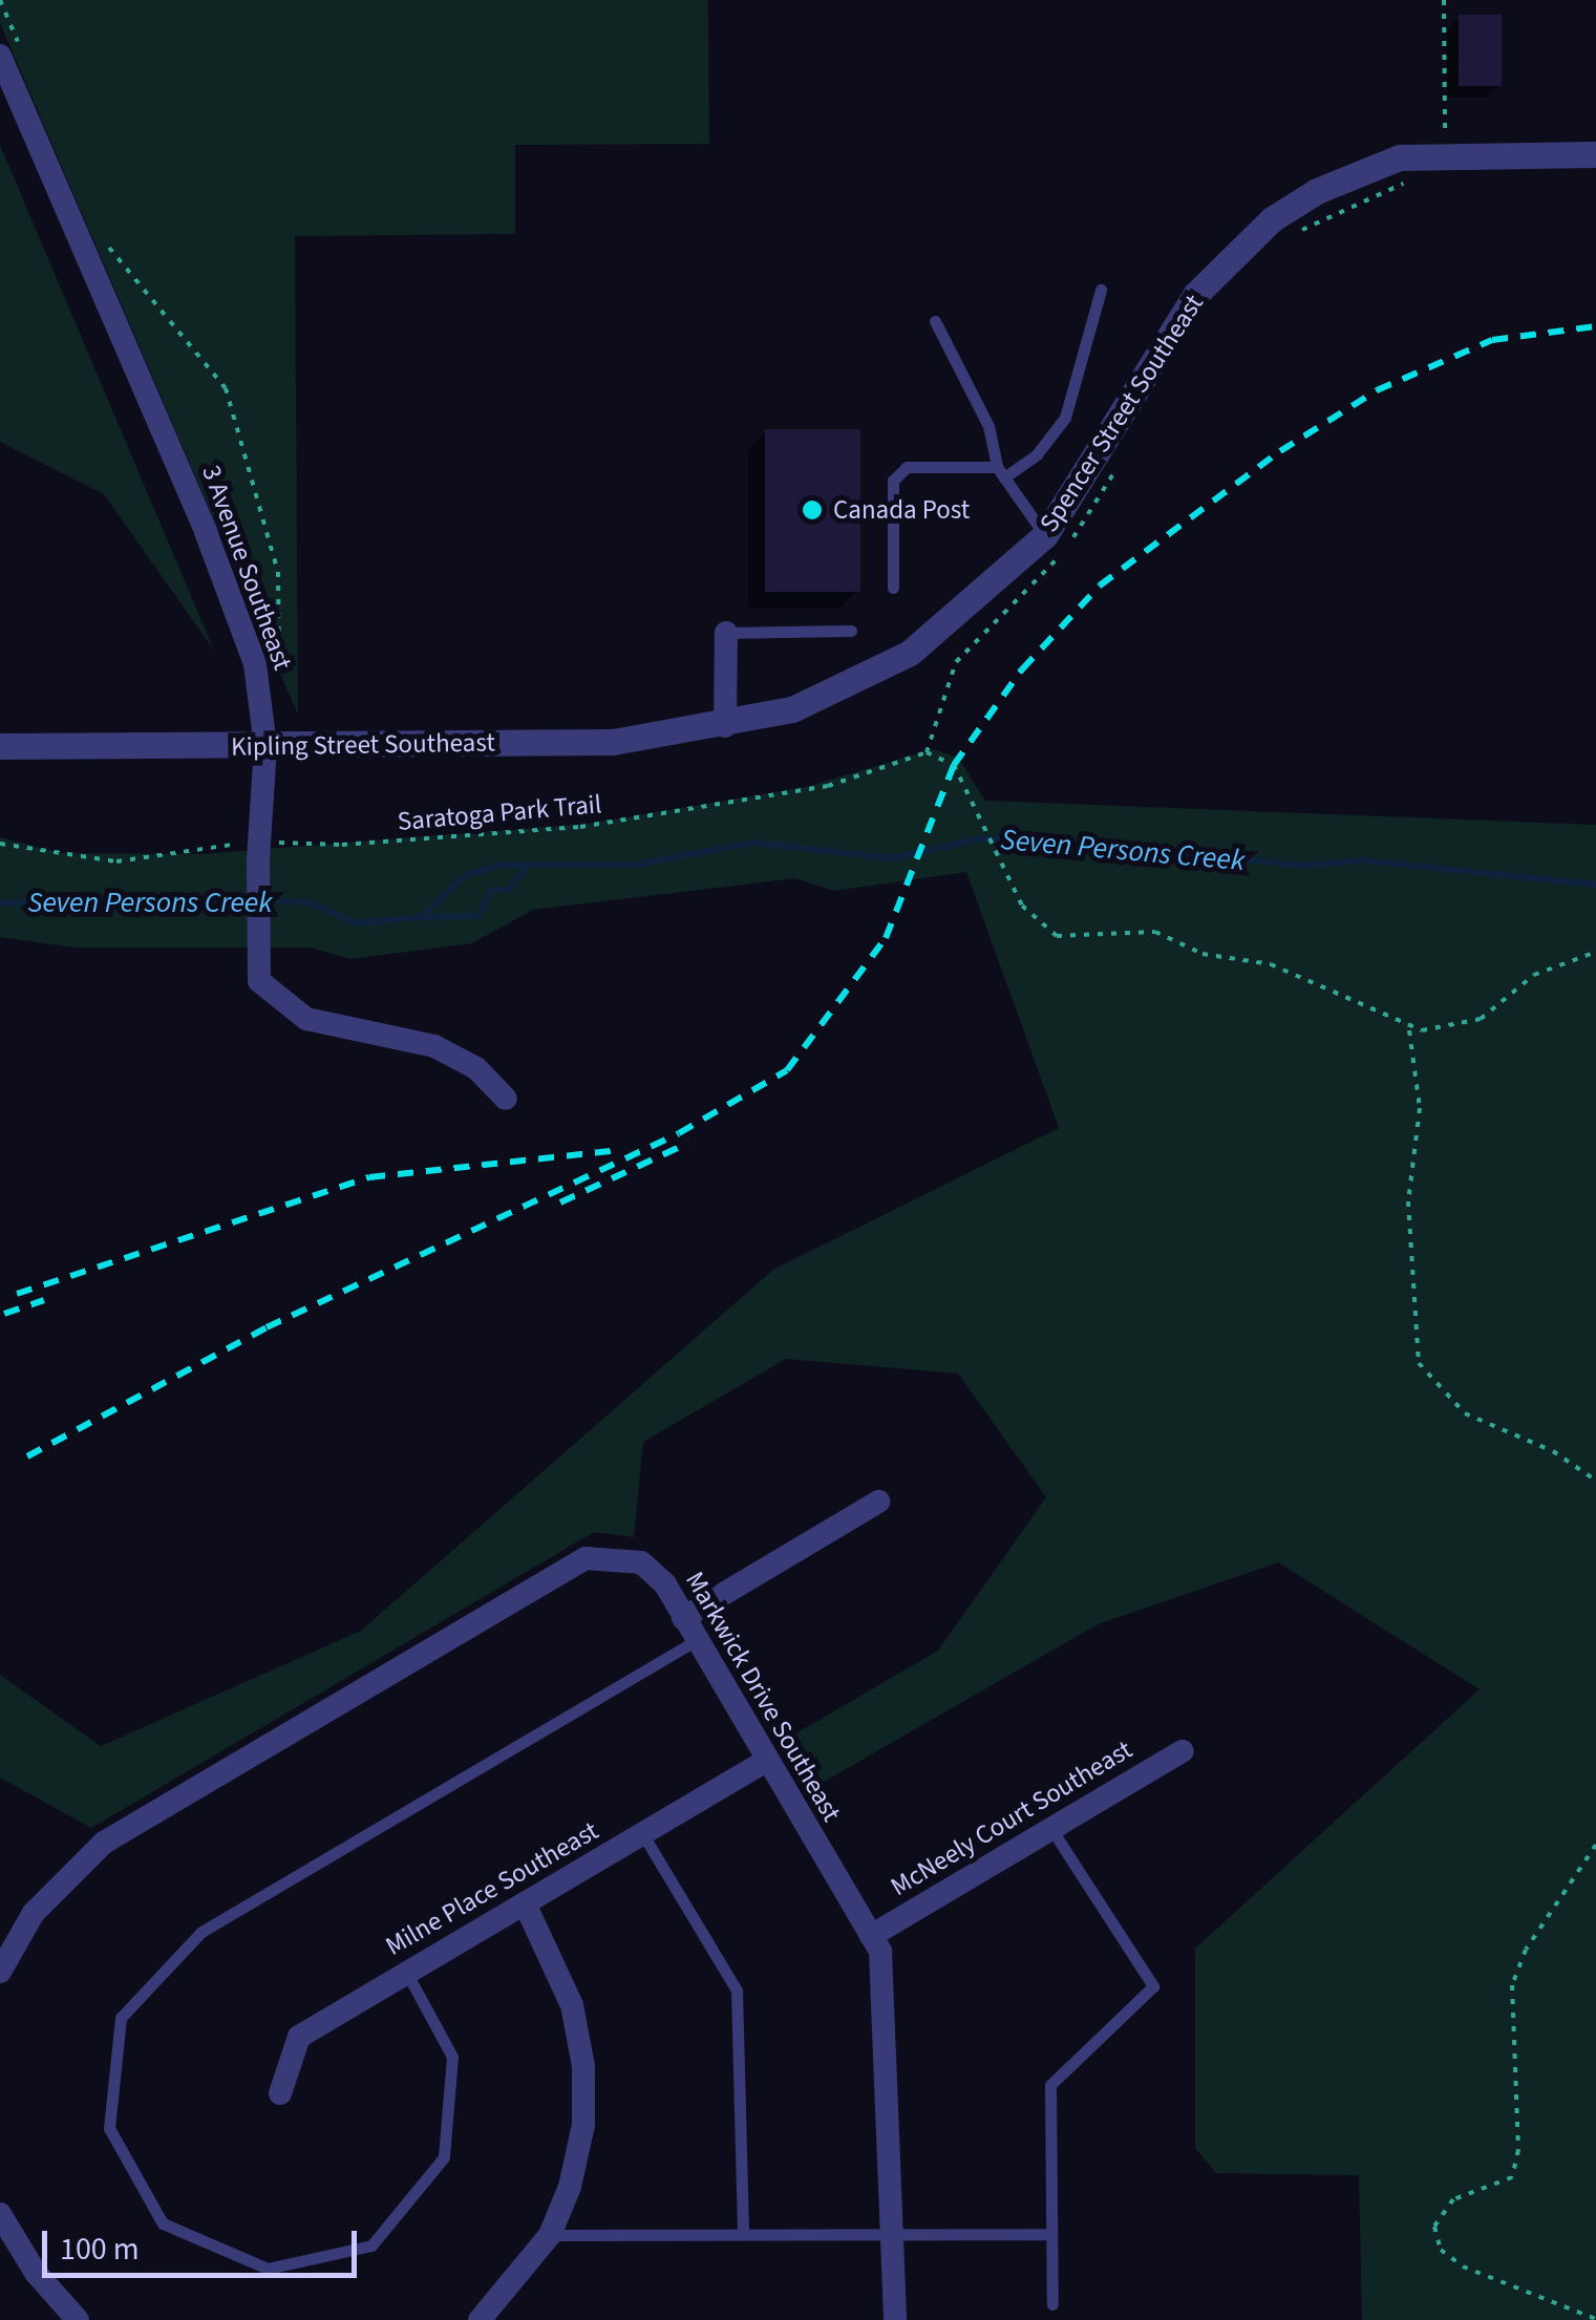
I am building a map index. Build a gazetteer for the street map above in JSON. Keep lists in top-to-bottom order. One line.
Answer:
{"streets":{"street":["Spencer Street Southeast","3 Avenue Southeast","Kipling Street Southeast","Markwick Drive Southeast","McNeely Court Southeast","Milne Place Southeast"],"path":["Saratoga Park Trail"]},"crossings":[["Spencer Street Southeast","Kipling Street Southeast"],["3 Avenue Southeast","Kipling Street Southeast"],["3 Avenue Southeast","Saratoga Park Trail"],["Markwick Drive Southeast","McNeely Court Southeast"],["Markwick Drive Southeast","Milne Place Southeast"]],"water":["Seven Persons Creek"],"places":["Canada Post"],"scale_bar":"100 m"}
